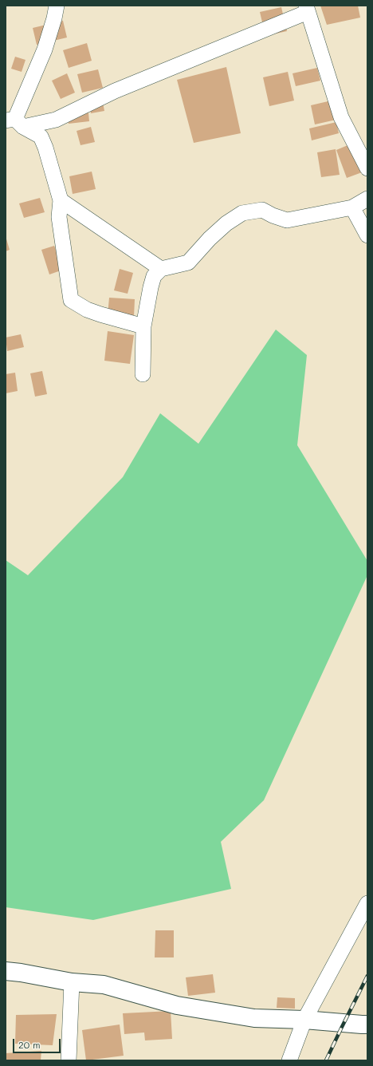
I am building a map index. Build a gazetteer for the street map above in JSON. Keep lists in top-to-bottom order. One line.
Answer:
{"scale_bar":"20 m"}
